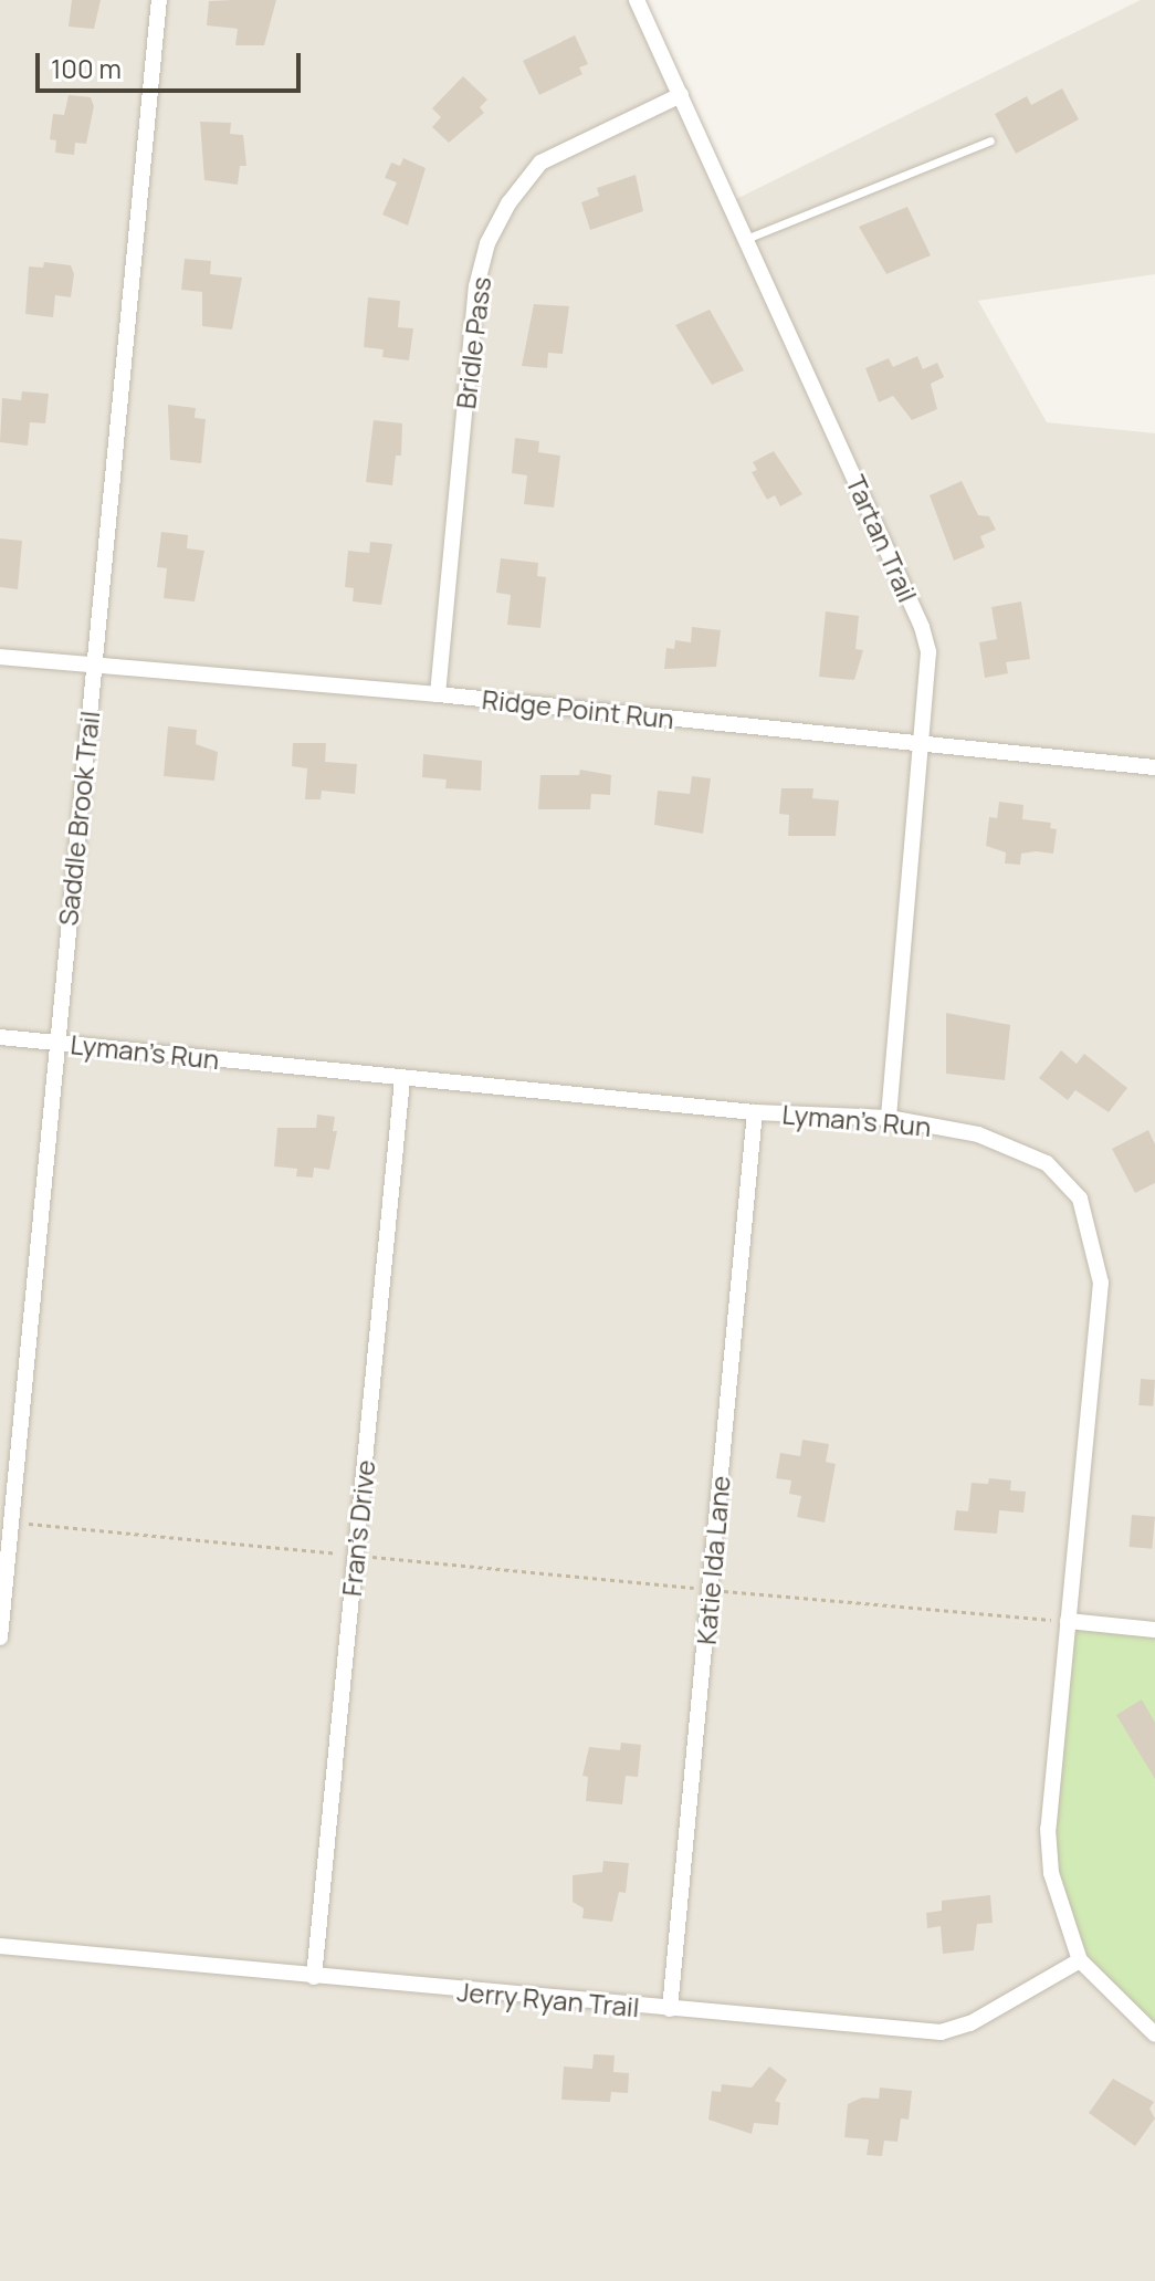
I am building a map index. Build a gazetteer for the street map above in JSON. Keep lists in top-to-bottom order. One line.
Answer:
{"streets":{"street":["Bridle Pass","Tartan Trail","Ridge Point Run","Saddle Brook Trail","Lyman's Run","Fran's Drive","Katie Ida Lane","Jerry Ryan Trail"]},"crossings":[["Bridle Pass","Tartan Trail"],["Bridle Pass","Ridge Point Run"],["Tartan Trail","Ridge Point Run"],["Tartan Trail","Lyman's Run"],["Ridge Point Run","Saddle Brook Trail"],["Saddle Brook Trail","Lyman's Run"],["Lyman's Run","Fran's Drive"],["Lyman's Run","Katie Ida Lane"],["Lyman's Run","Jerry Ryan Trail"],["Fran's Drive","Jerry Ryan Trail"],["Katie Ida Lane","Jerry Ryan Trail"]],"scale_bar":"100 m"}
